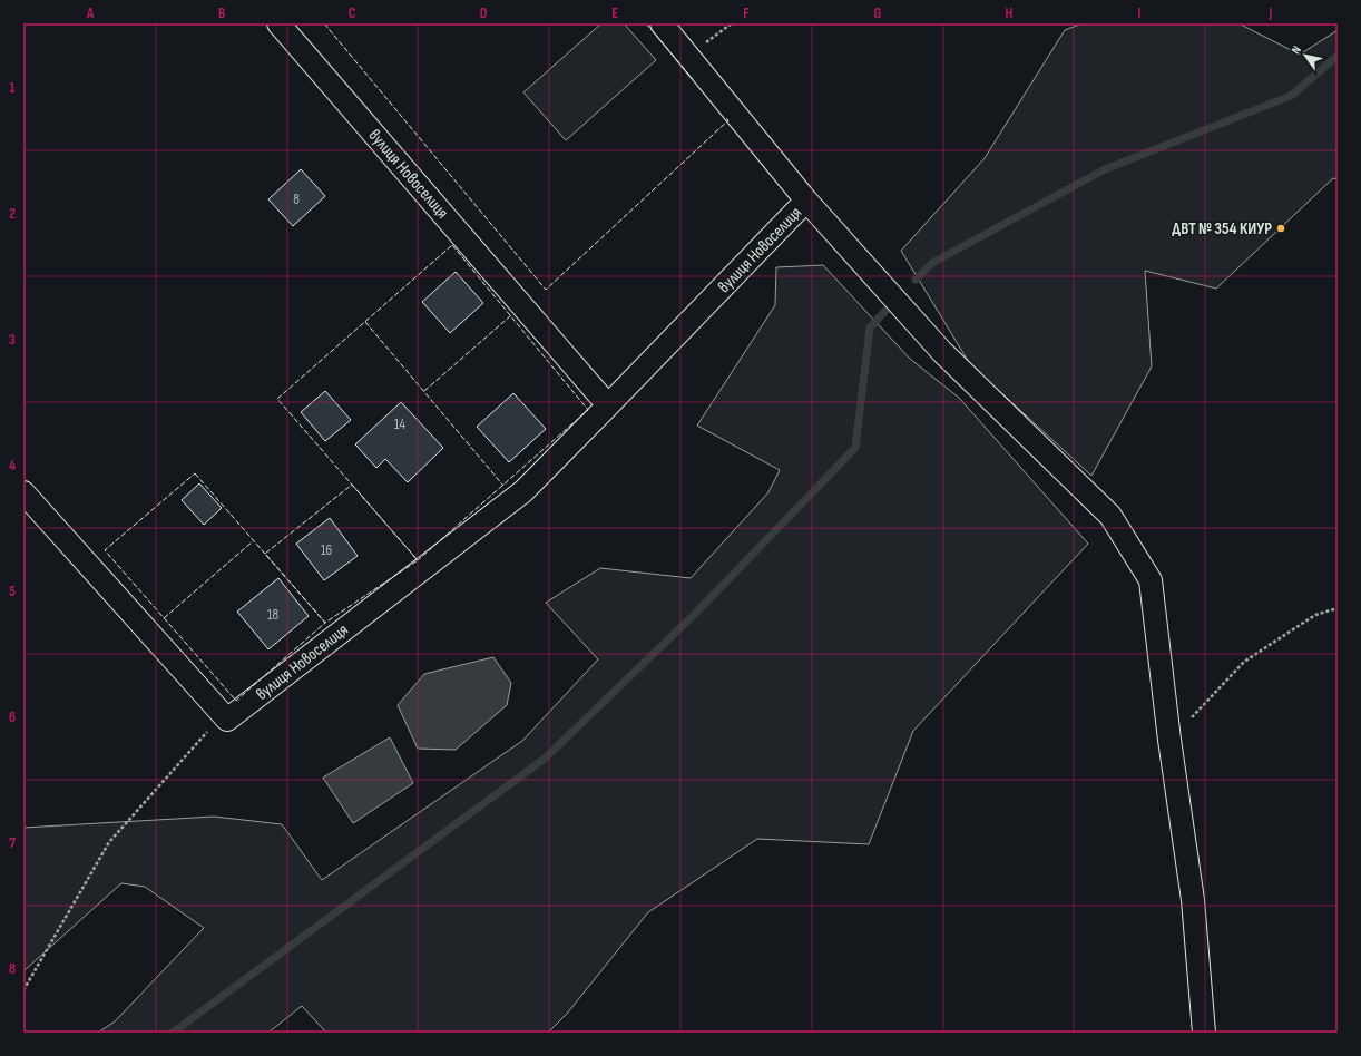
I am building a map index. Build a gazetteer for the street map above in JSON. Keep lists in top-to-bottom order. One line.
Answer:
{"streets":{"street":["вулиця Новоселиця"]},"places":["ДВТ № 354 КИУР"],"house_numbers":["8","14","16","18"],"north":"top left","grid":{"columns":["A","B","C","D","E","F","G","H","I","J"],"rows":["1","2","3","4","5","6","7","8"]}}
